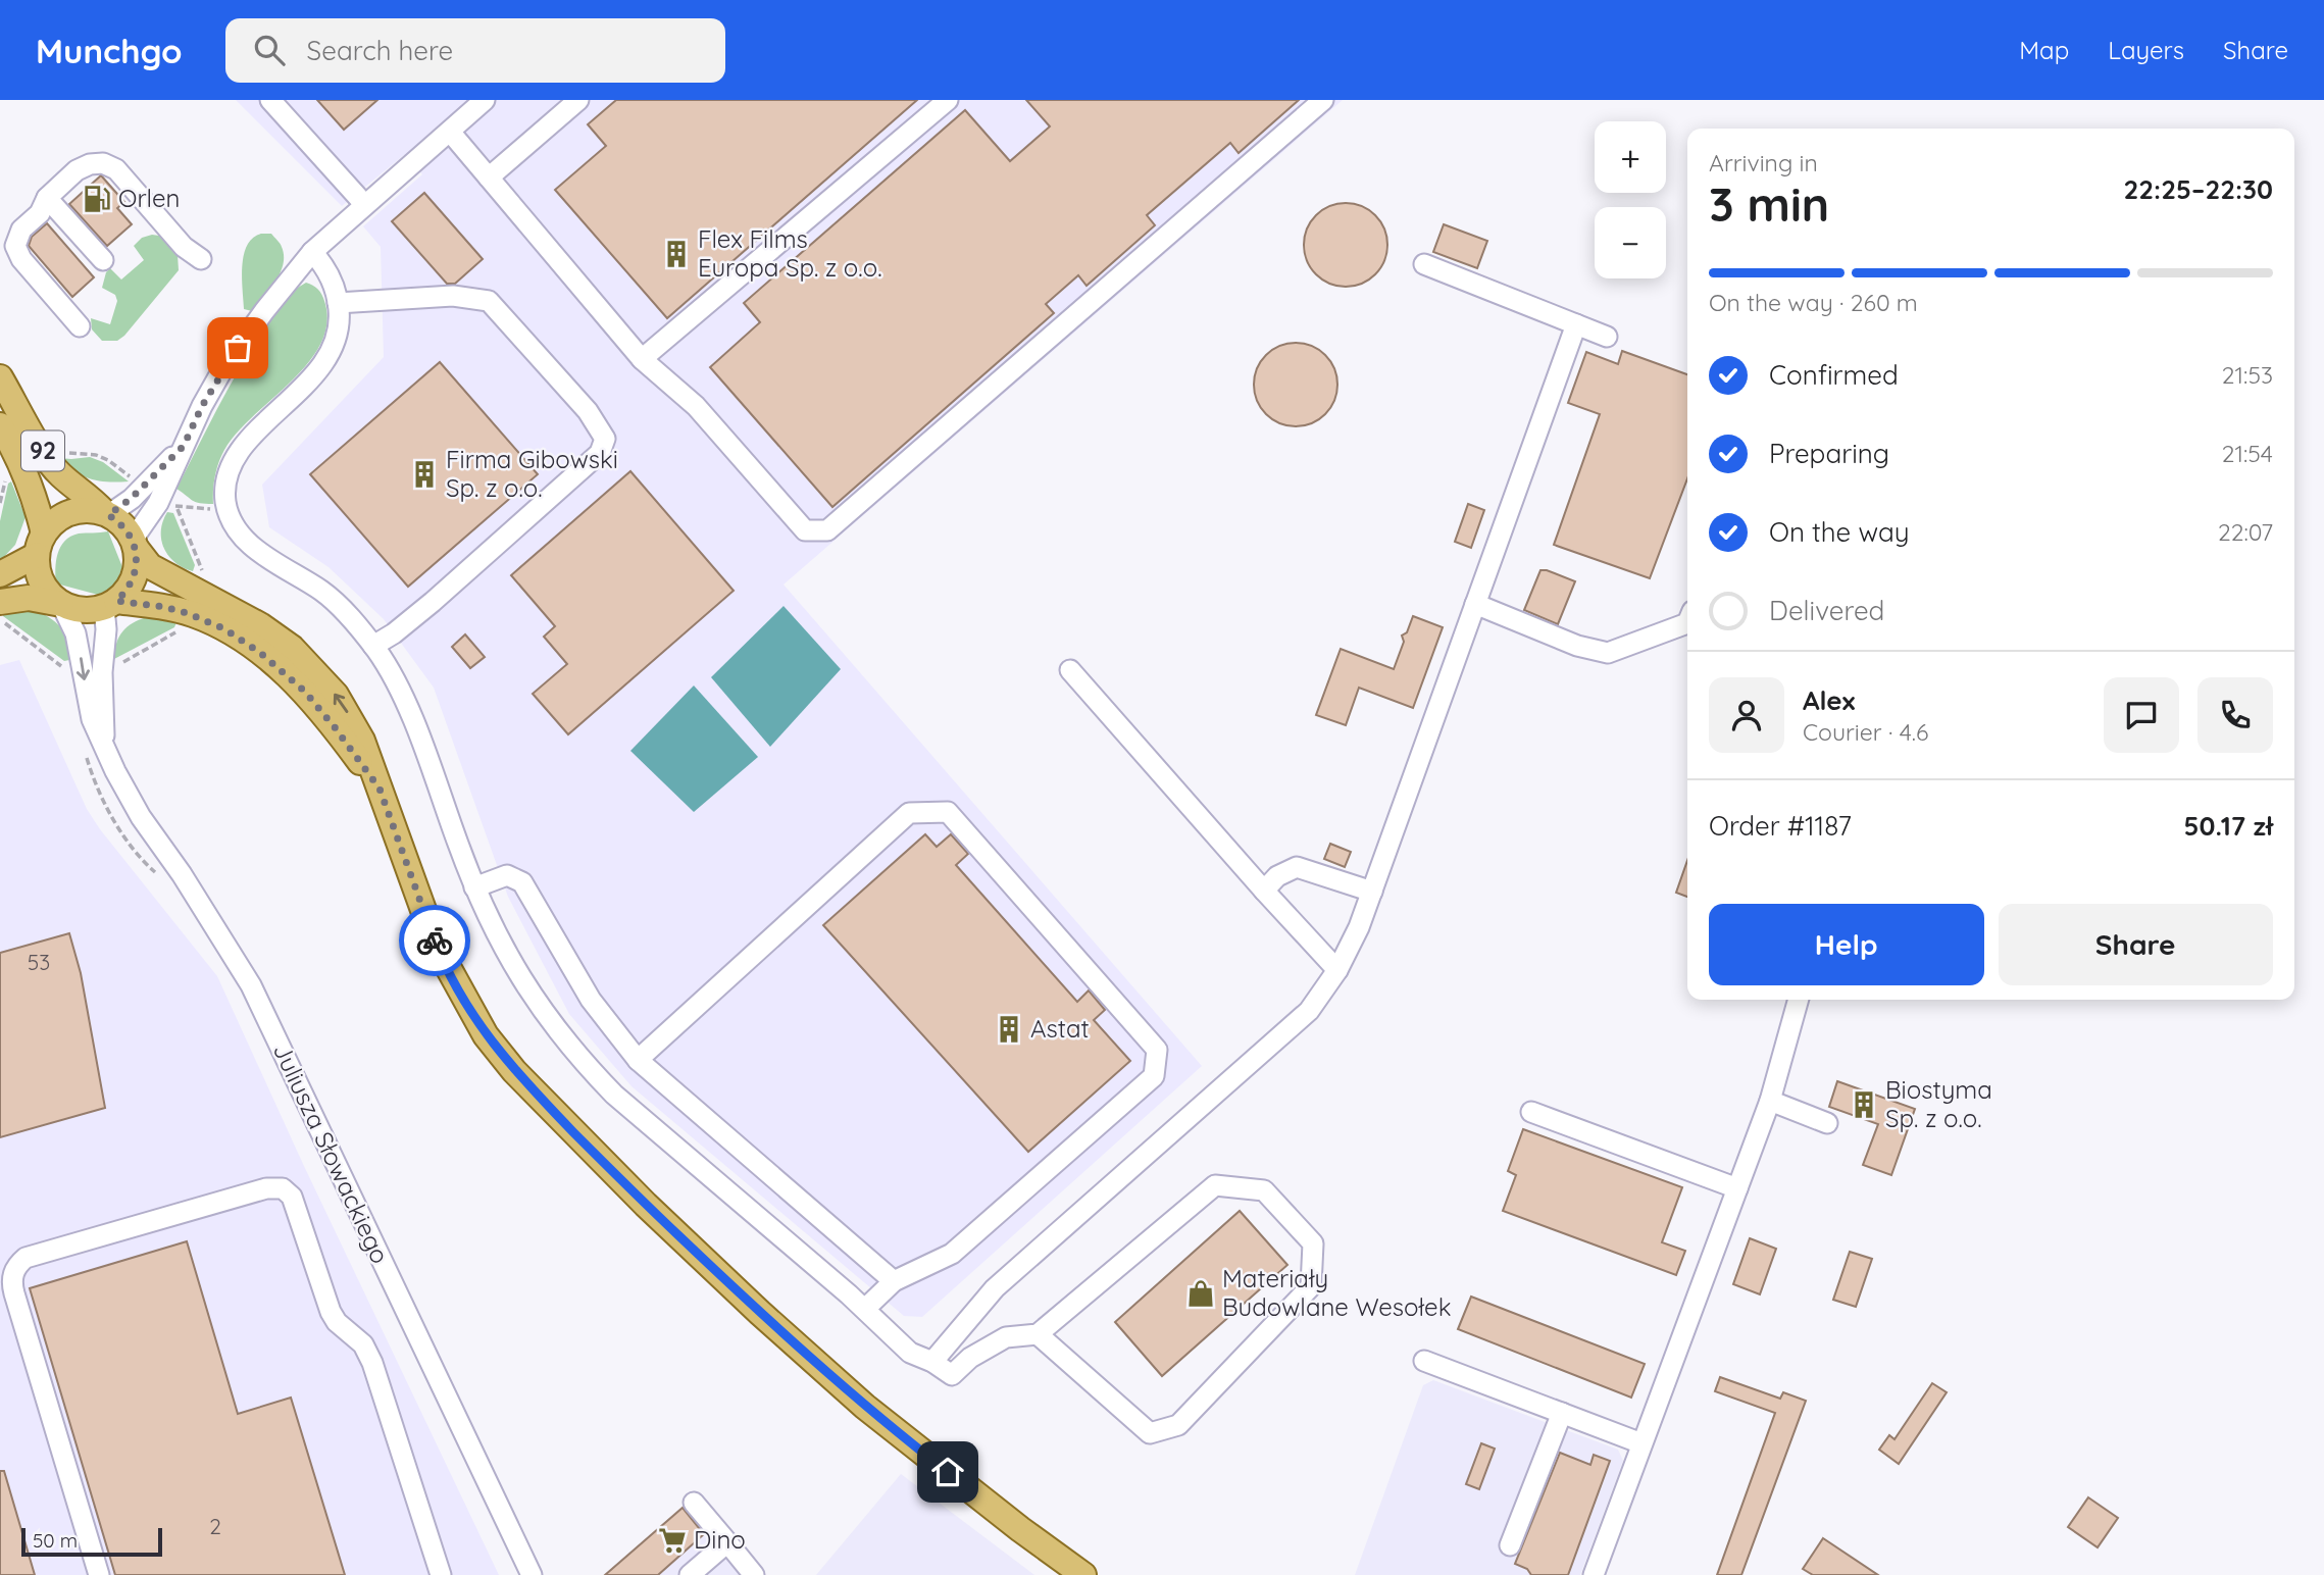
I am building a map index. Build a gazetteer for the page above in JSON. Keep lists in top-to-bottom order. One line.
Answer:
{"streets":{"main road":["92"],"street":["Juliusza Słowackiego"]},"crossings":[["92","Juliusza Słowackiego"]],"places":{"fuel station":["Orlen"],"building":["Flex Films Europa Sp. z o.o.","Firma Gibowski Sp. z o.o.","Astat","Biostyma Sp. z o.o."],"shop":["Materiały Budowlane Wesołek"],"supermarket":["Dino"]},"house_numbers":["53","2"],"scale_bar":"50 m","page":{"header":"Munchgo","search":"Search here","nav":["Map","Layers","Share"],"map_buttons":["+","−"],"heading":["3 min","Arriving in","22:25–22:30"],"panel":["Alex","Courier · 4.6","Order #1187","50.17 zł"],"bar":"On the way · 260 m","list":[["Confirmed","21:53"],["Preparing","21:54"],["On the way","22:07"],"Delivered"],"buttons":["Help","Share"],"scale":"50 m"}}
